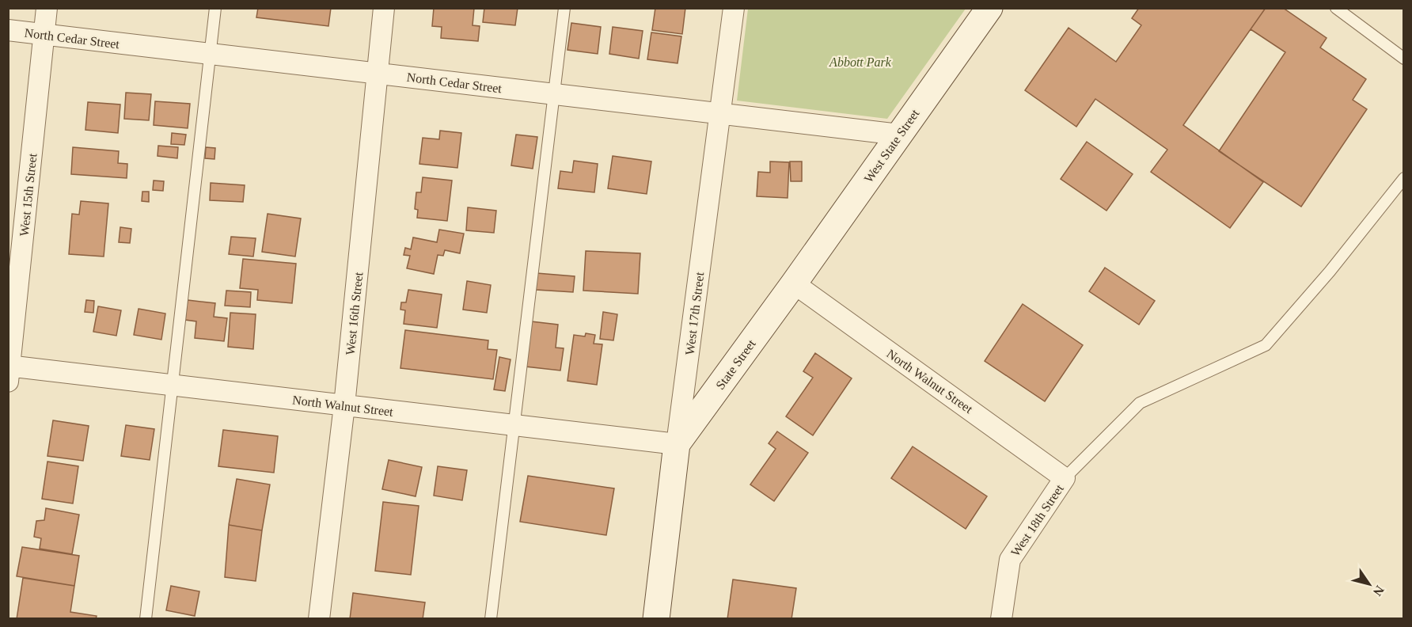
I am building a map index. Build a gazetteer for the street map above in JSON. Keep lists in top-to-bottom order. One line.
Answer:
{"streets":{"street":["North Cedar Street","West State Street","West 15th Street","West 16th Street","West 17th Street","State Street","North Walnut Street","West 18th Street"]},"crossings":[["North Cedar Street","West State Street"],["North Cedar Street","West 15th Street"],["North Cedar Street","West 16th Street"],["North Cedar Street","West 17th Street"],["West State Street","State Street"],["West State Street","North Walnut Street"],["West 15th Street","North Walnut Street"],["West 16th Street","North Walnut Street"],["West 17th Street","State Street"],["West 17th Street","North Walnut Street"],["State Street","North Walnut Street"],["North Walnut Street","West 18th Street"]],"parks":["Abbott Park"],"north":"bottom right"}
